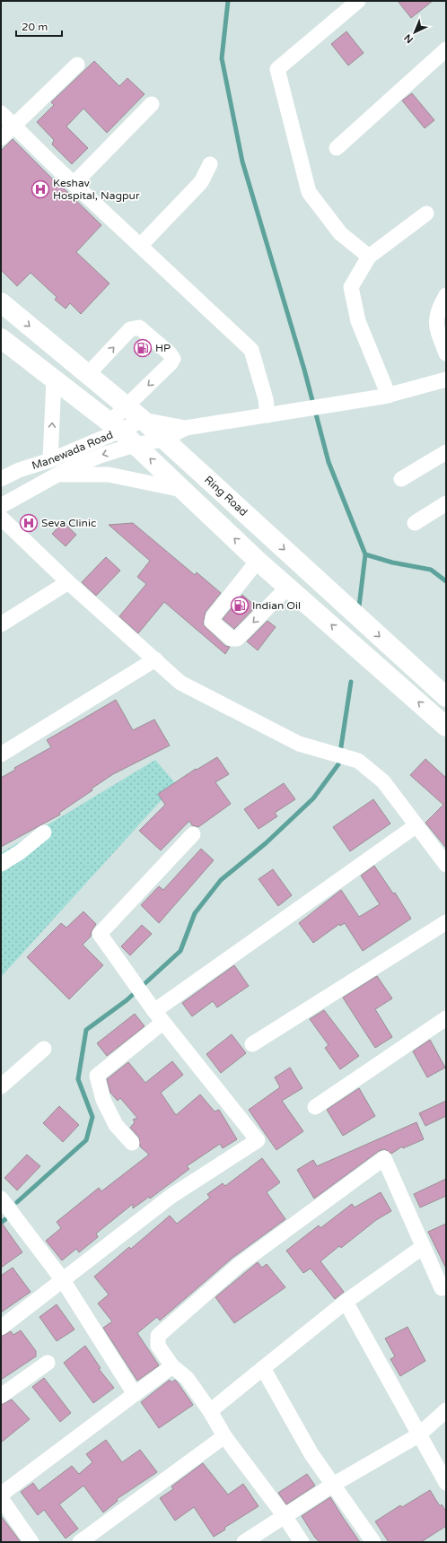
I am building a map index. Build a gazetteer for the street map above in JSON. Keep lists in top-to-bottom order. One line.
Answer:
{"streets":{"highway":["Ring Road"],"street":["Manewada Road"]},"crossings":[["Manewada Road","Ring Road"]],"places":{"hospital":["Keshav Hospital, Nagpur","Seva Clinic"],"fuel station":["HP","Indian Oil"]},"scale_bar":"20 m","north":"bottom left"}
